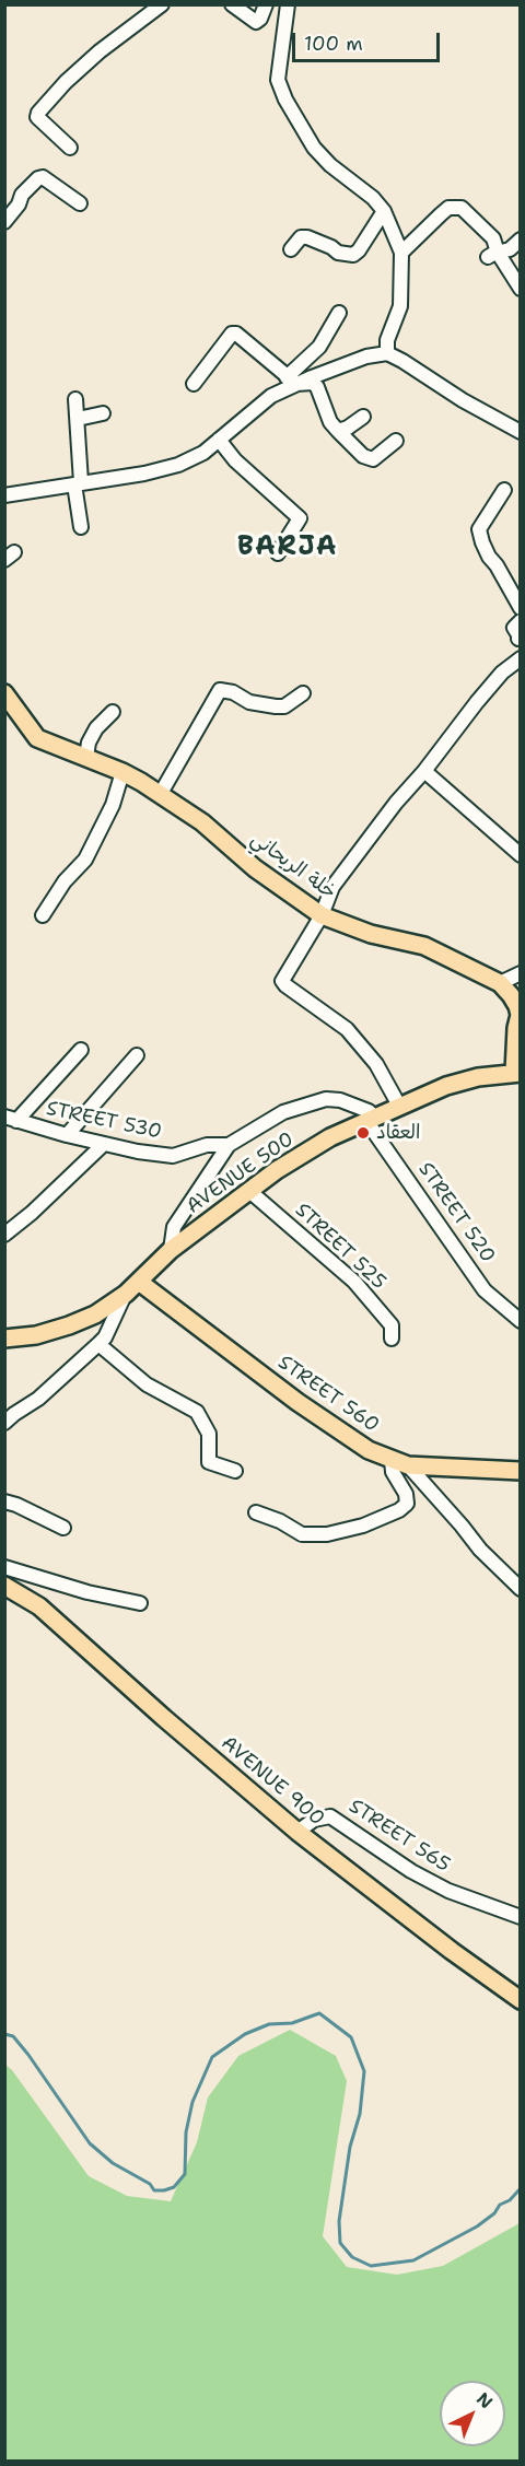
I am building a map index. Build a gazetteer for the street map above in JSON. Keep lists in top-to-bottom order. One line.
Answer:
{"streets":{"main road":["خلة الريحاني","AVENUE 500","STREET 560","AVENUE 900"],"street":["STREET 530","STREET 520","STREET 525","STREET 565"]},"crossings":[["خلة الريحاني","AVENUE 500"],["STREET 530","AVENUE 500"],["STREET 530","STREET 520"],["AVENUE 500","STREET 520"],["AVENUE 500","STREET 525"],["AVENUE 500","STREET 560"],["AVENUE 900","STREET 565"]],"districts":["BARJA"],"places":["العقاد"],"scale_bar":"100 m","north":"top right"}
